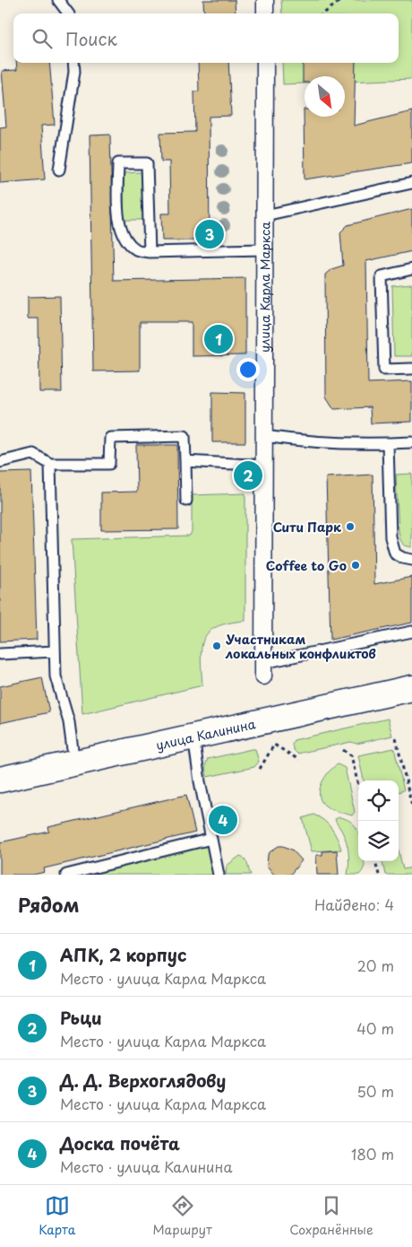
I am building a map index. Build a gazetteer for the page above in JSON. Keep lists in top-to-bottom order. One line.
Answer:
{"streets":{"street":["улица Карла Маркса","улица Калинина"]},"places":["Сити Парк","Coffee to Go","Участникам локальных конфликтов"],"north":"bottom right","page":{"search":"Поиск","pins":["3","1","2","4"],"heading":["Рядом","Найдено: 4"],"list":[{"mark":"1","name":"АПК, 2 корпус","note":"Место · улица Карла Маркса","value":"20 m"},{"mark":"2","name":"Рьци","note":"Место · улица Карла Маркса","value":"40 m"},{"mark":"3","name":"Д. Д. Верхоглядову","note":"Место · улица Карла Маркса","value":"50 m"},{"mark":"4","name":"Доска почёта","note":"Место · улица Калинина","value":"180 m"}],"nav":["Карта","Маршрут","Сохранённые"]}}
